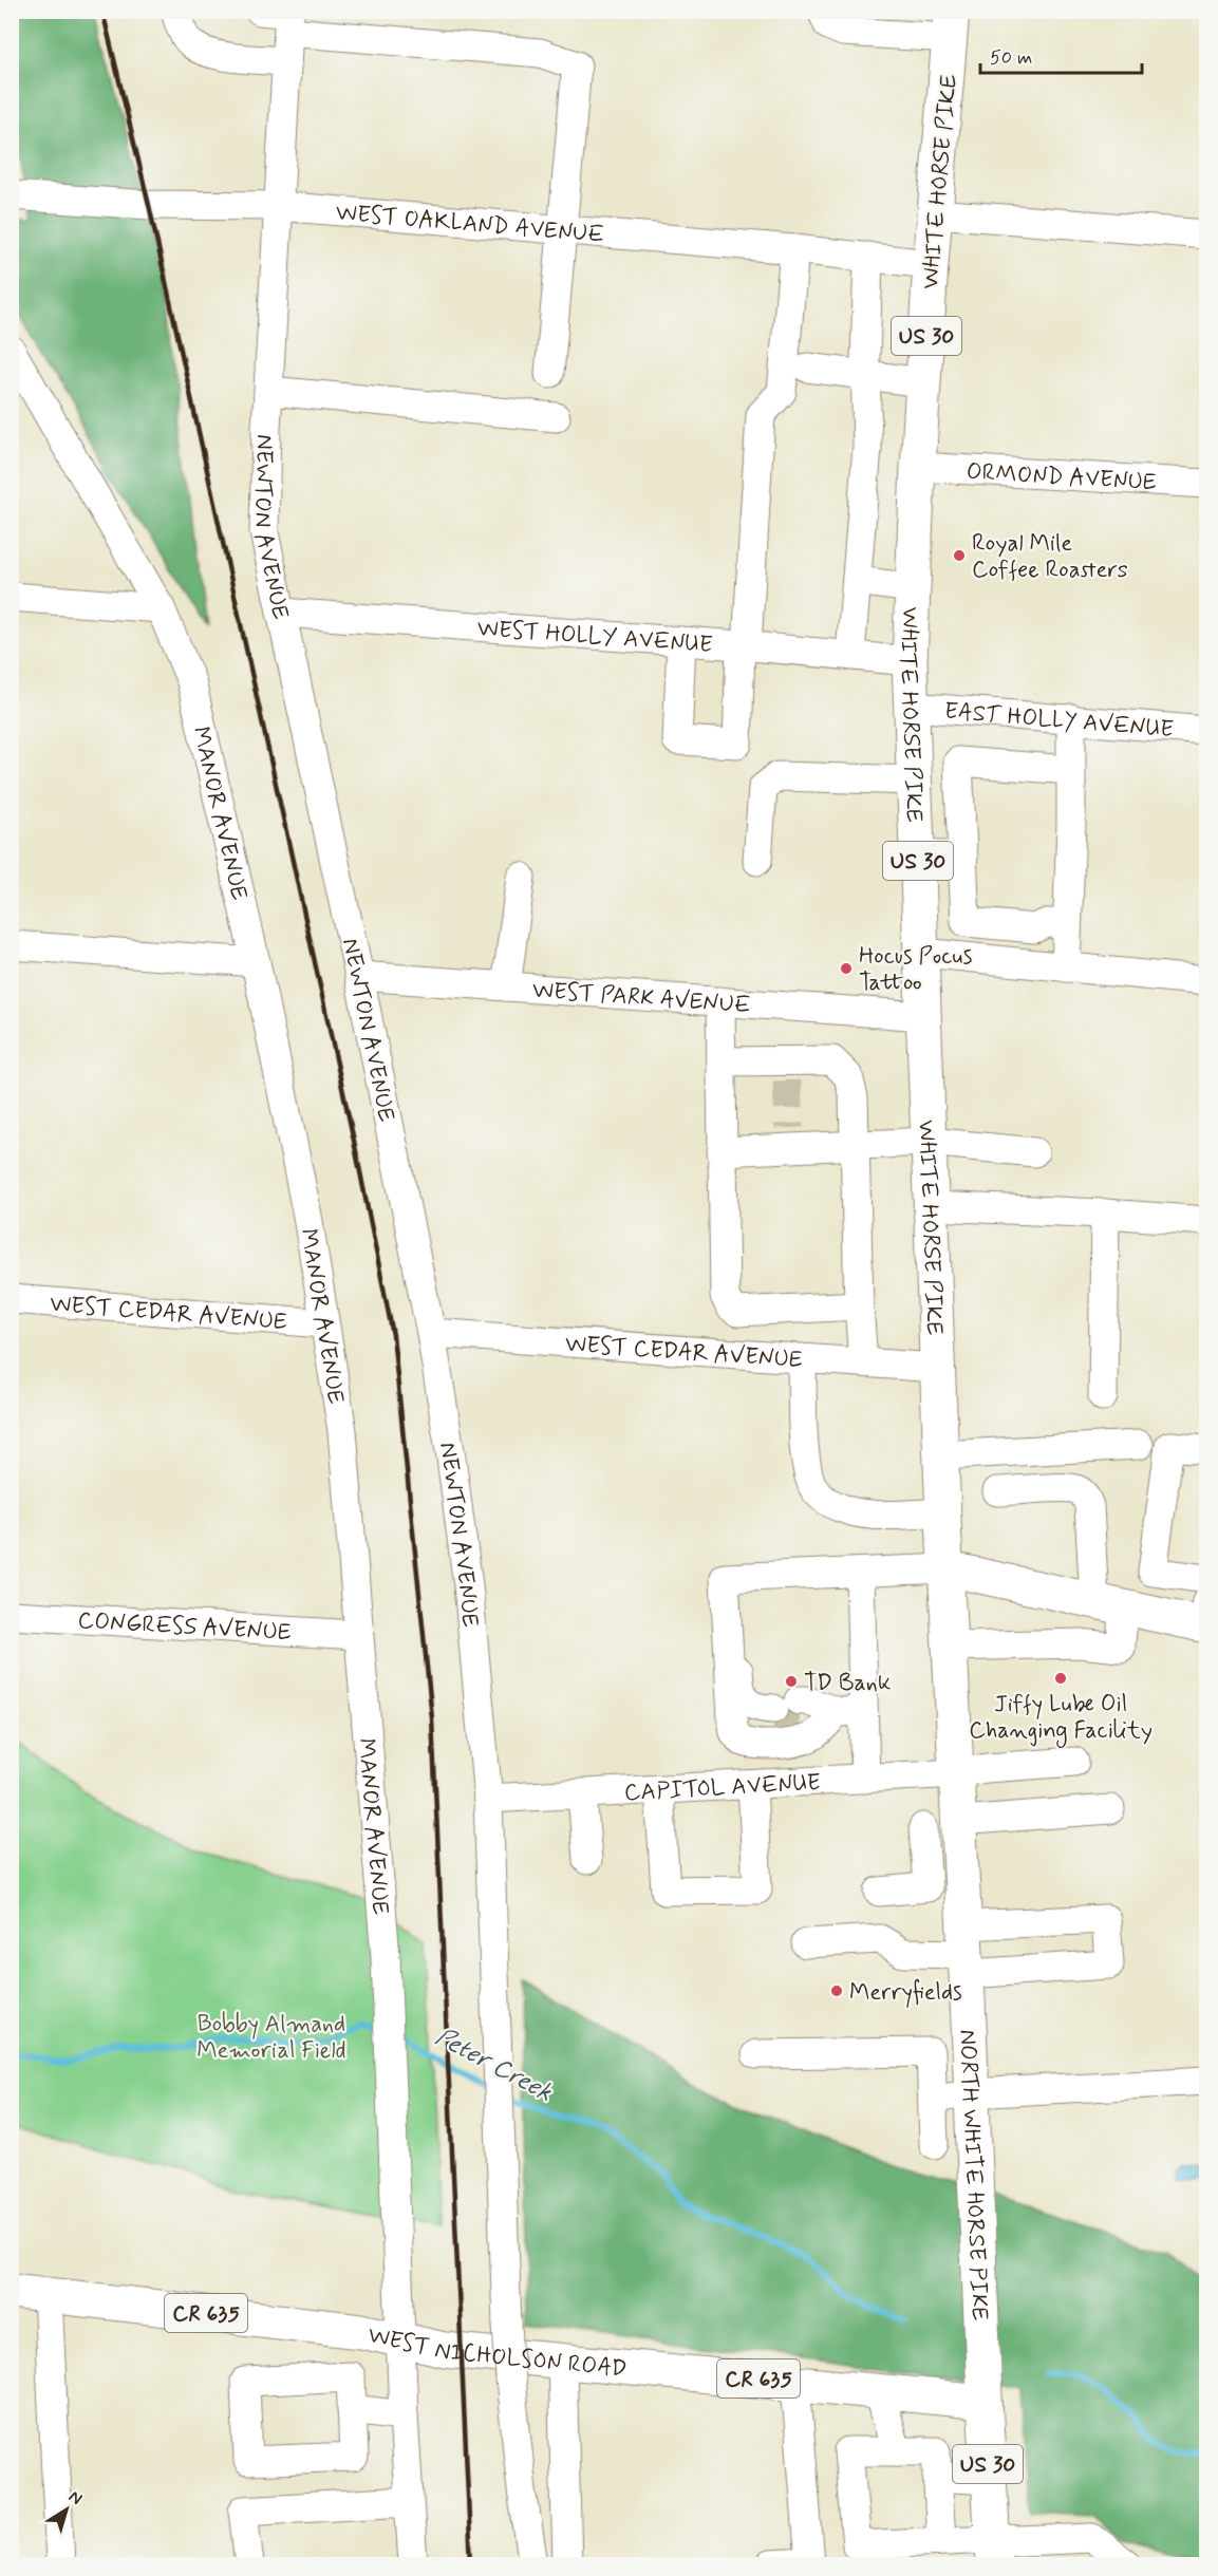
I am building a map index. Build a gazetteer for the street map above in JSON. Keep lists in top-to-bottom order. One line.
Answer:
{"streets":{"main road":["WHITE HORSE PIKE","US 30","NORTH WHITE HORSE PIKE","CR 635","WEST NICHOLSON ROAD"],"street":["WEST OAKLAND AVENUE","ORMOND AVENUE","NEWTON AVENUE","WEST HOLLY AVENUE","EAST HOLLY AVENUE","MANOR AVENUE","WEST PARK AVENUE","WEST CEDAR AVENUE","CONGRESS AVENUE","CAPITOL AVENUE"]},"crossings":[["WHITE HORSE PIKE","WEST OAKLAND AVENUE"],["WHITE HORSE PIKE","ORMOND AVENUE"],["WHITE HORSE PIKE","WEST HOLLY AVENUE"],["WHITE HORSE PIKE","EAST HOLLY AVENUE"],["WHITE HORSE PIKE","WEST PARK AVENUE"],["WHITE HORSE PIKE","WEST CEDAR AVENUE"],["WHITE HORSE PIKE","NORTH WHITE HORSE PIKE"],["WEST OAKLAND AVENUE","NEWTON AVENUE"],["US 30","NORTH WHITE HORSE PIKE"],["US 30","WEST NICHOLSON ROAD"],["NEWTON AVENUE","WEST HOLLY AVENUE"],["NEWTON AVENUE","WEST PARK AVENUE"],["NEWTON AVENUE","WEST CEDAR AVENUE"],["NEWTON AVENUE","CAPITOL AVENUE"],["MANOR AVENUE","WEST CEDAR AVENUE"],["MANOR AVENUE","CONGRESS AVENUE"],["MANOR AVENUE","WEST NICHOLSON ROAD"],["CAPITOL AVENUE","NORTH WHITE HORSE PIKE"],["NORTH WHITE HORSE PIKE","WEST NICHOLSON ROAD"]],"water":["Peter Creek"],"parks":["Bobby Almand Memorial Field"],"places":["Royal Mile Coffee Roasters","Hocus Pocus Tattoo","Jiffy Lube Oil Changing Facility","TD Bank","Merryfields"],"scale_bar":"50 m","north":"top right"}
